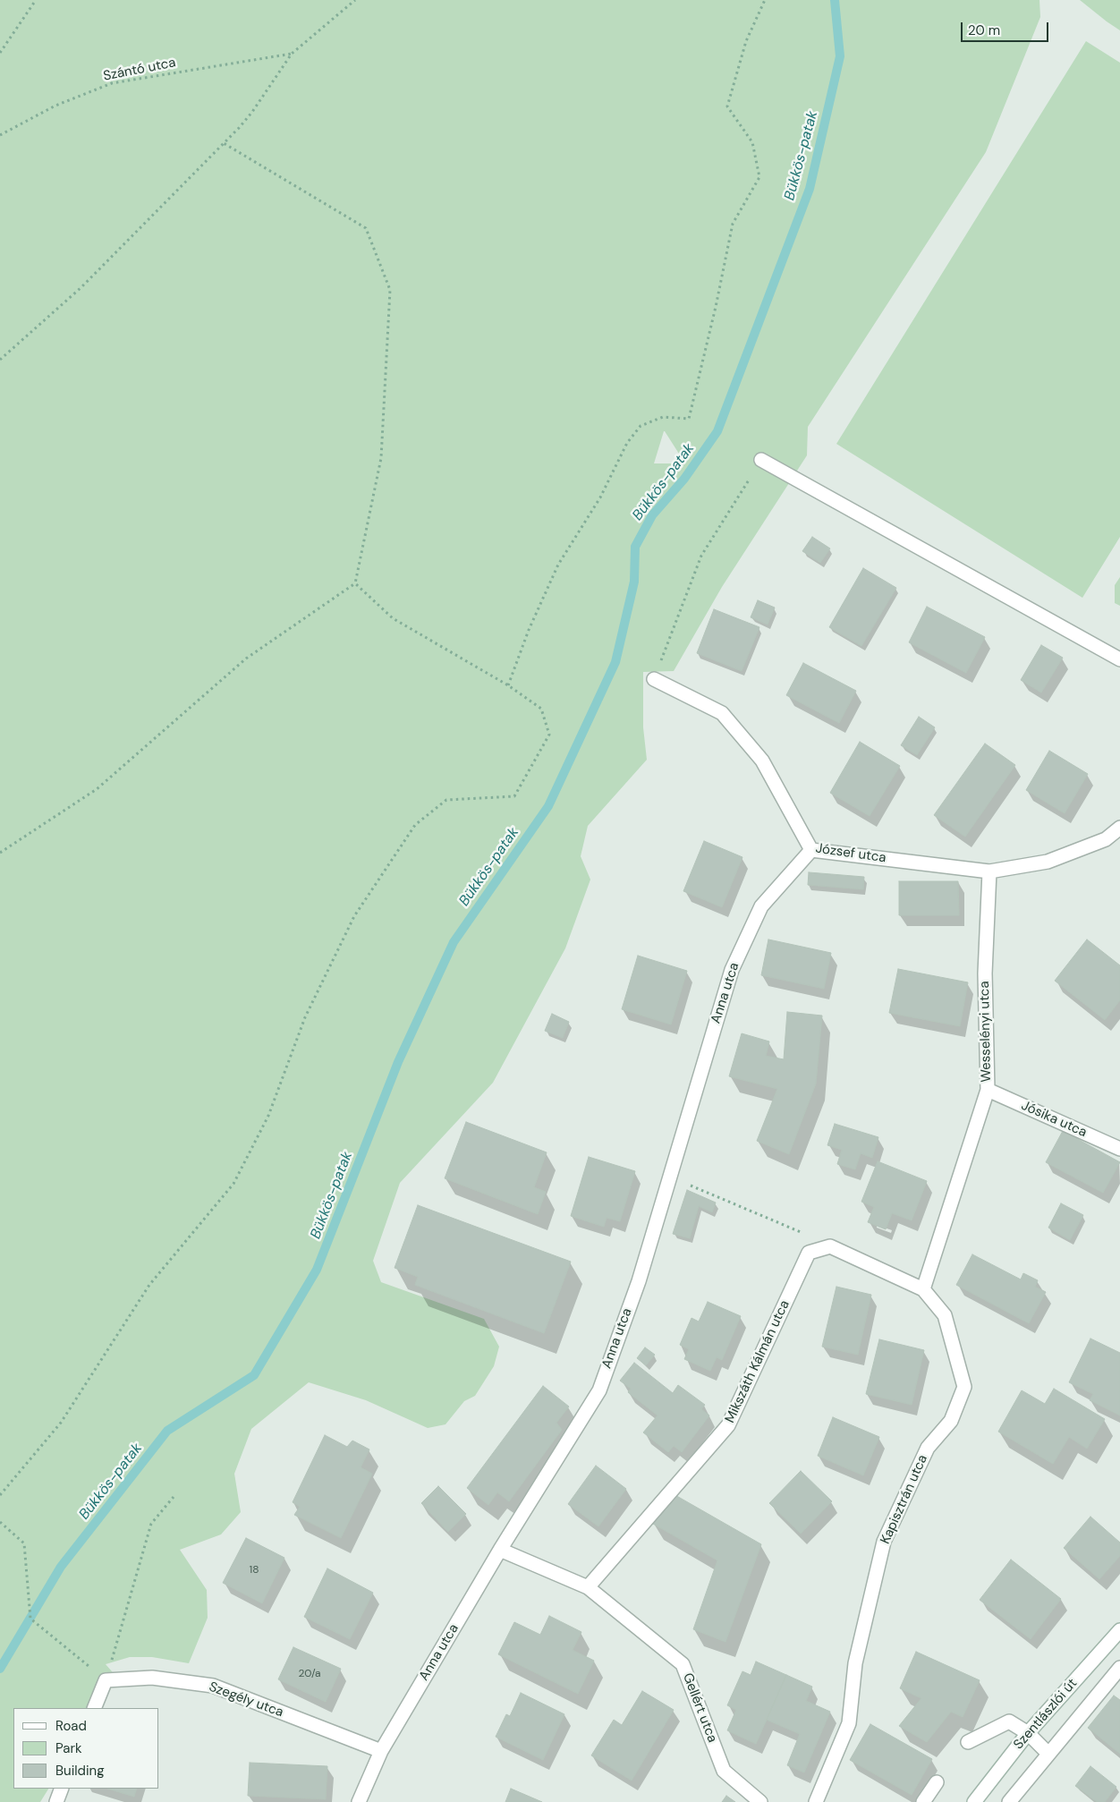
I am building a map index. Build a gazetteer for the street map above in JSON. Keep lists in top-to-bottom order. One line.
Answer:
{"streets":{"street":["József utca","Anna utca","Wesselényi utca","Jósika utca","Mikszáth Kálmán utca","Kapisztrán utca","Szegély utca","Gellért utca","Szentlászlói út"],"path":["Szántó utca"]},"crossings":[["József utca","Anna utca"],["József utca","Wesselényi utca"],["Anna utca","Szegély utca"],["Wesselényi utca","Jósika utca"],["Wesselényi utca","Kapisztrán utca"],["Mikszáth Kálmán utca","Gellért utca"]],"water":["Bükkös-patak"],"house_numbers":["18","20/a"],"legend":["Road","Park","Building"],"scale_bar":"20 m"}
